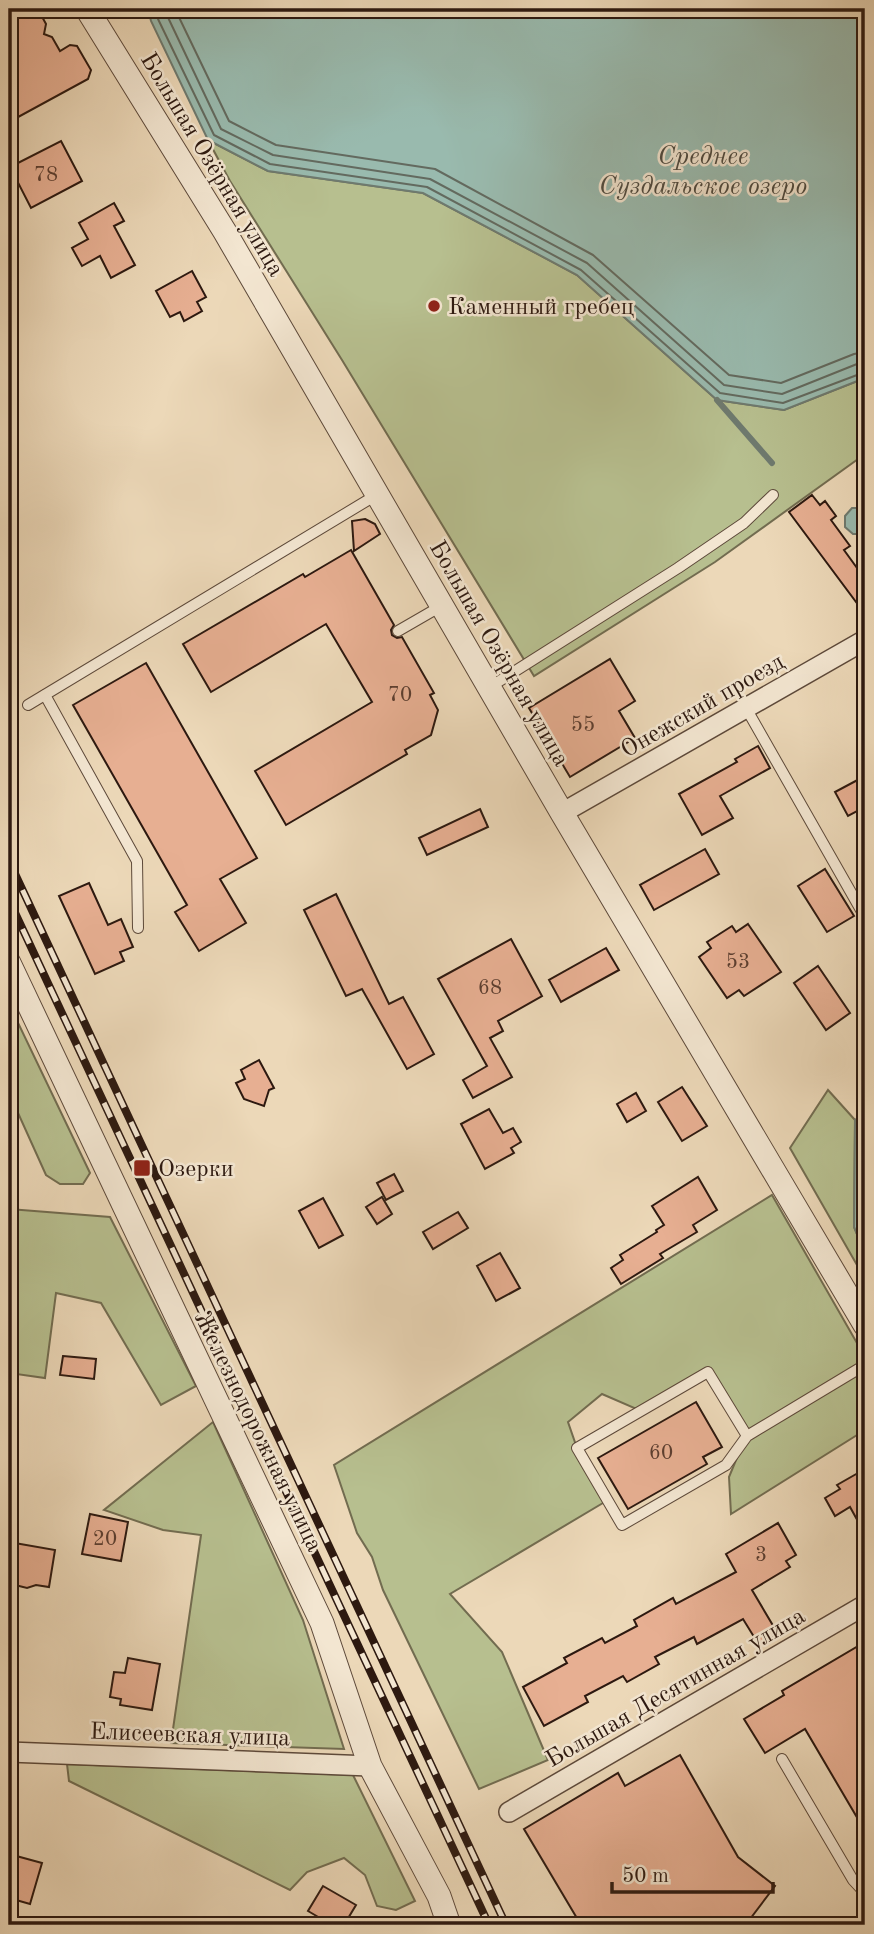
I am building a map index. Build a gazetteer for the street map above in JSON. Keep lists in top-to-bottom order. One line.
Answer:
{"streets":{"street":["Большая Озёрная улица","Онежский проезд","Железнодорожная улица","Большая Десятинная улица","Елисеевская улица"]},"crossings":[["Большая Озёрная улица","Онежский проезд"],["Железнодорожная улица","Елисеевская улица"]],"water":["Среднее Суздальское озеро"],"places":{"other":["Каменный гребец"],"transit":["Озерки"]},"house_numbers":["78","70","55","53","68","60","20","3"],"scale_bar":"50 m"}
